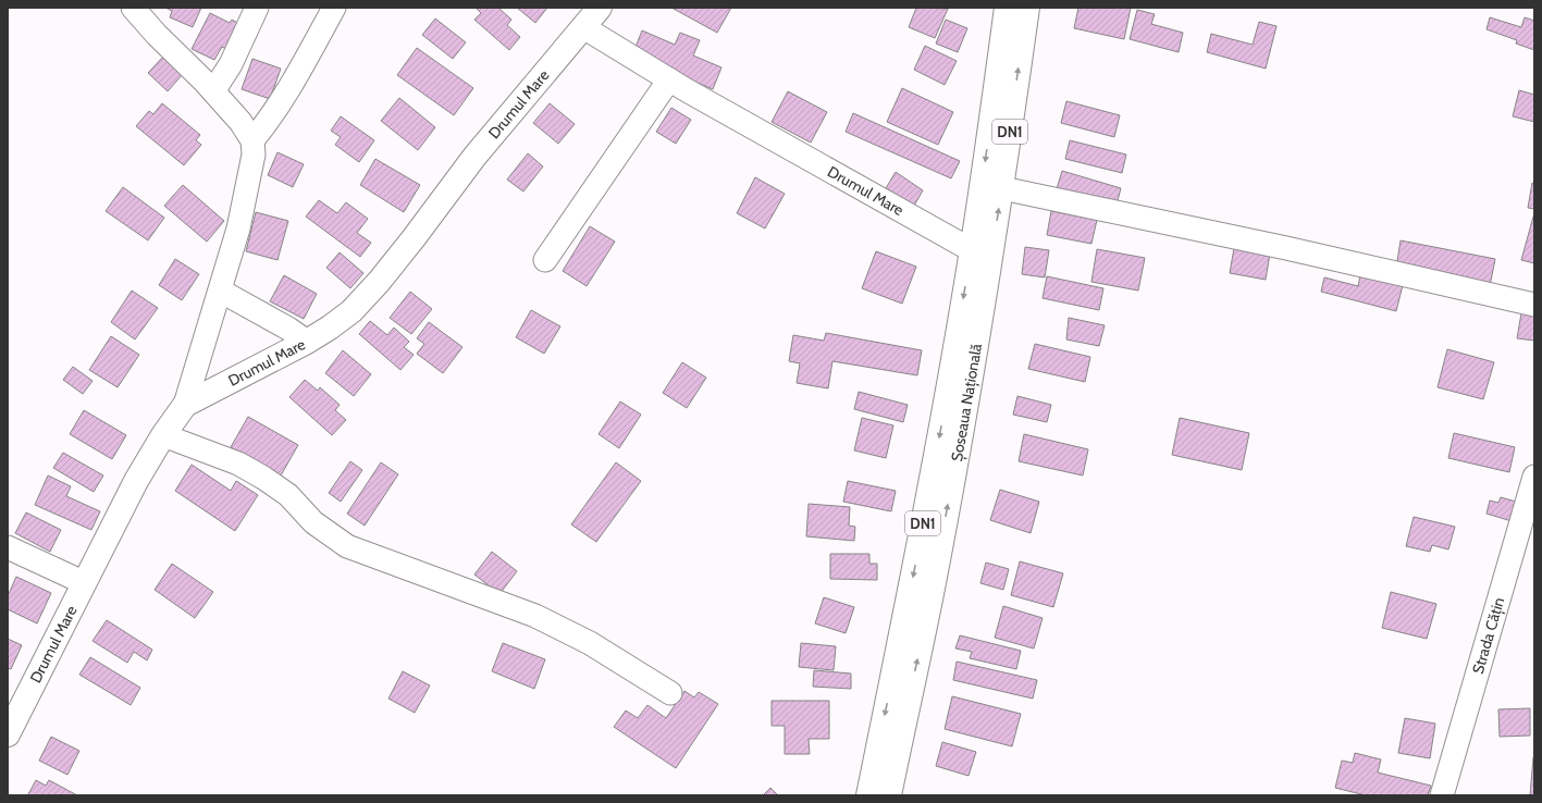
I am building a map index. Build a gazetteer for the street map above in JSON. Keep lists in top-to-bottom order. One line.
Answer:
{"streets":{"main road":["Drumul Mare","DN1","Șoseaua Națională"],"street":["Strada Cățin"]},"crossings":[["Drumul Mare","Șoseaua Națională"]]}
